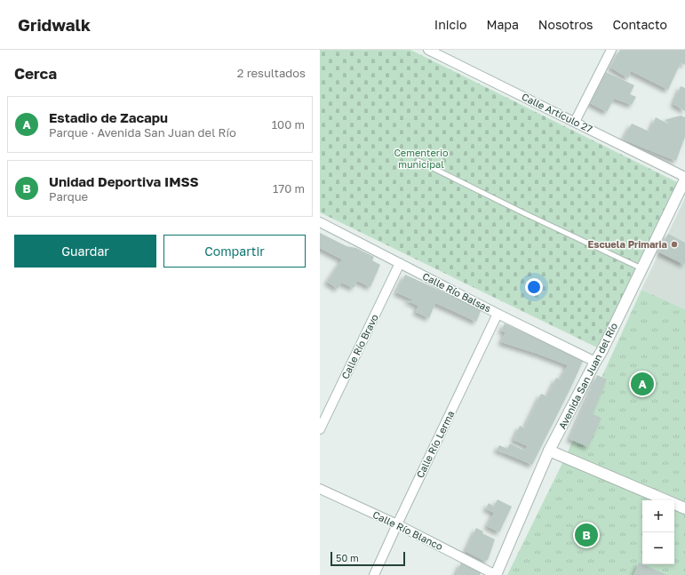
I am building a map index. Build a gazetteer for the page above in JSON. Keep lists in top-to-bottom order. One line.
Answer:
{"streets":{"street":["Calle Artículo 27","Calle Río Balsas","Calle Río Bravo","Avenida San Juan del Río","Calle Río Lerma","Calle Río Blanco"]},"crossings":[["Calle Artículo 27","Avenida San Juan del Río"],["Calle Río Balsas","Calle Río Bravo"],["Calle Río Balsas","Avenida San Juan del Río"],["Calle Río Balsas","Calle Río Lerma"],["Avenida San Juan del Río","Calle Río Blanco"],["Calle Río Lerma","Calle Río Blanco"]],"parks":["Cementerio municipal"],"places":["Escuela Primaria"],"scale_bar":"50 m","page":{"header":"Gridwalk","nav":["Inicio","Mapa","Nosotros","Contacto"],"heading":["Cerca","2 resultados"],"list":[{"mark":"A","name":"Estadio de Zacapu","note":"Parque · Avenida San Juan del Río","value":"100 m"},{"mark":"B","name":"Unidad Deportiva IMSS","note":"Parque","value":"170 m"}],"buttons":["Guardar","Compartir"],"pins":["A","B"],"map_buttons":["+","−"],"scale":"50 m"}}
